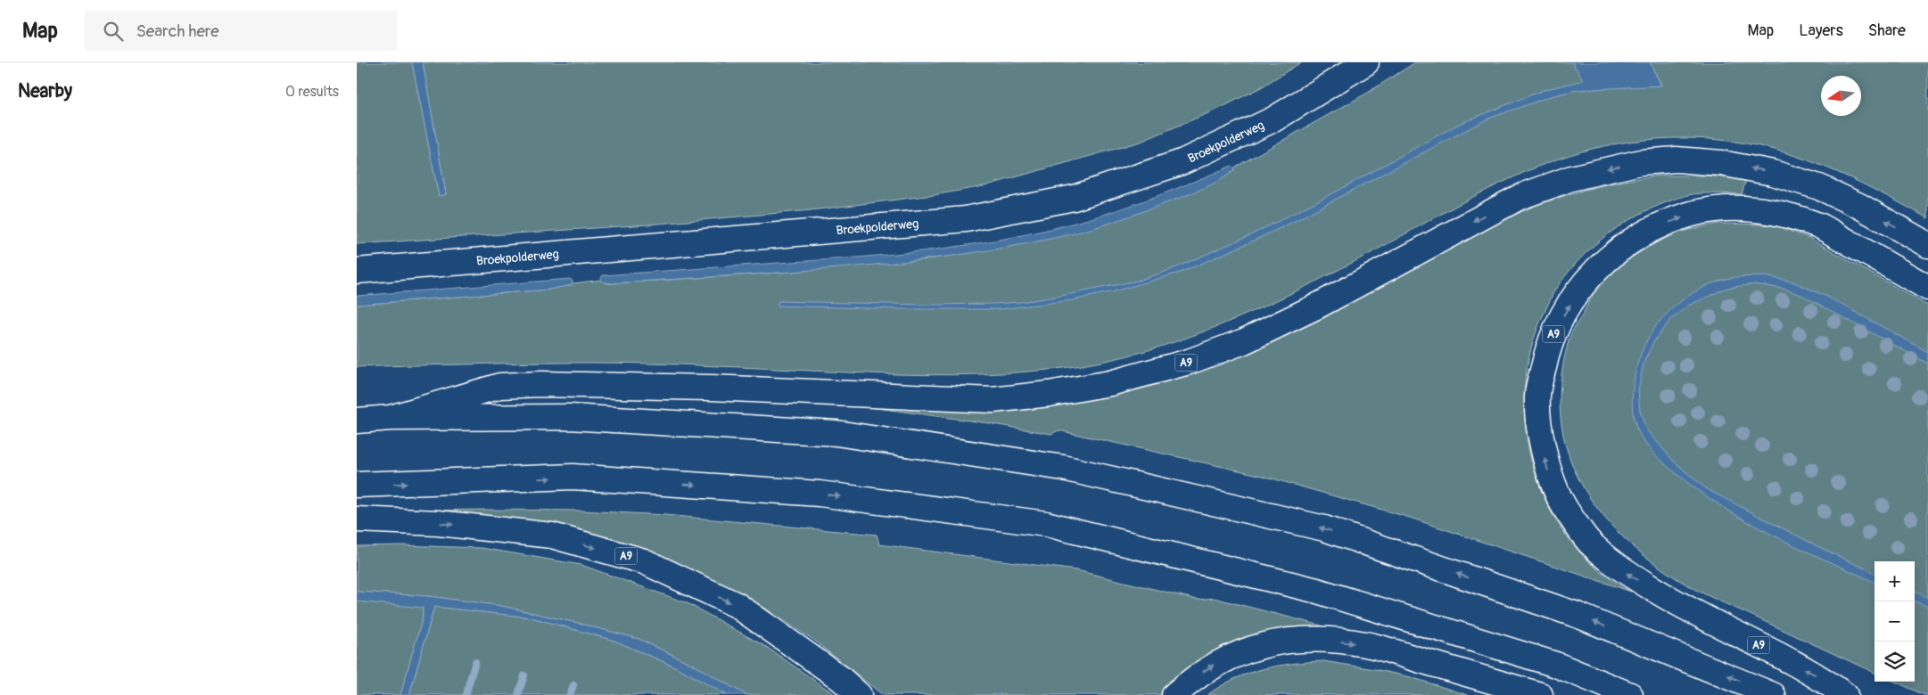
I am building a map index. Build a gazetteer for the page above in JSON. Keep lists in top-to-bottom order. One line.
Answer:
{"streets":{"main road":["Broekpolderweg","A9"]},"north":"left","page":{"header":"Map","search":"Search here","nav":["Map","Layers","Share"],"heading":["Nearby","0 results"],"map_buttons":["+","−"]}}
